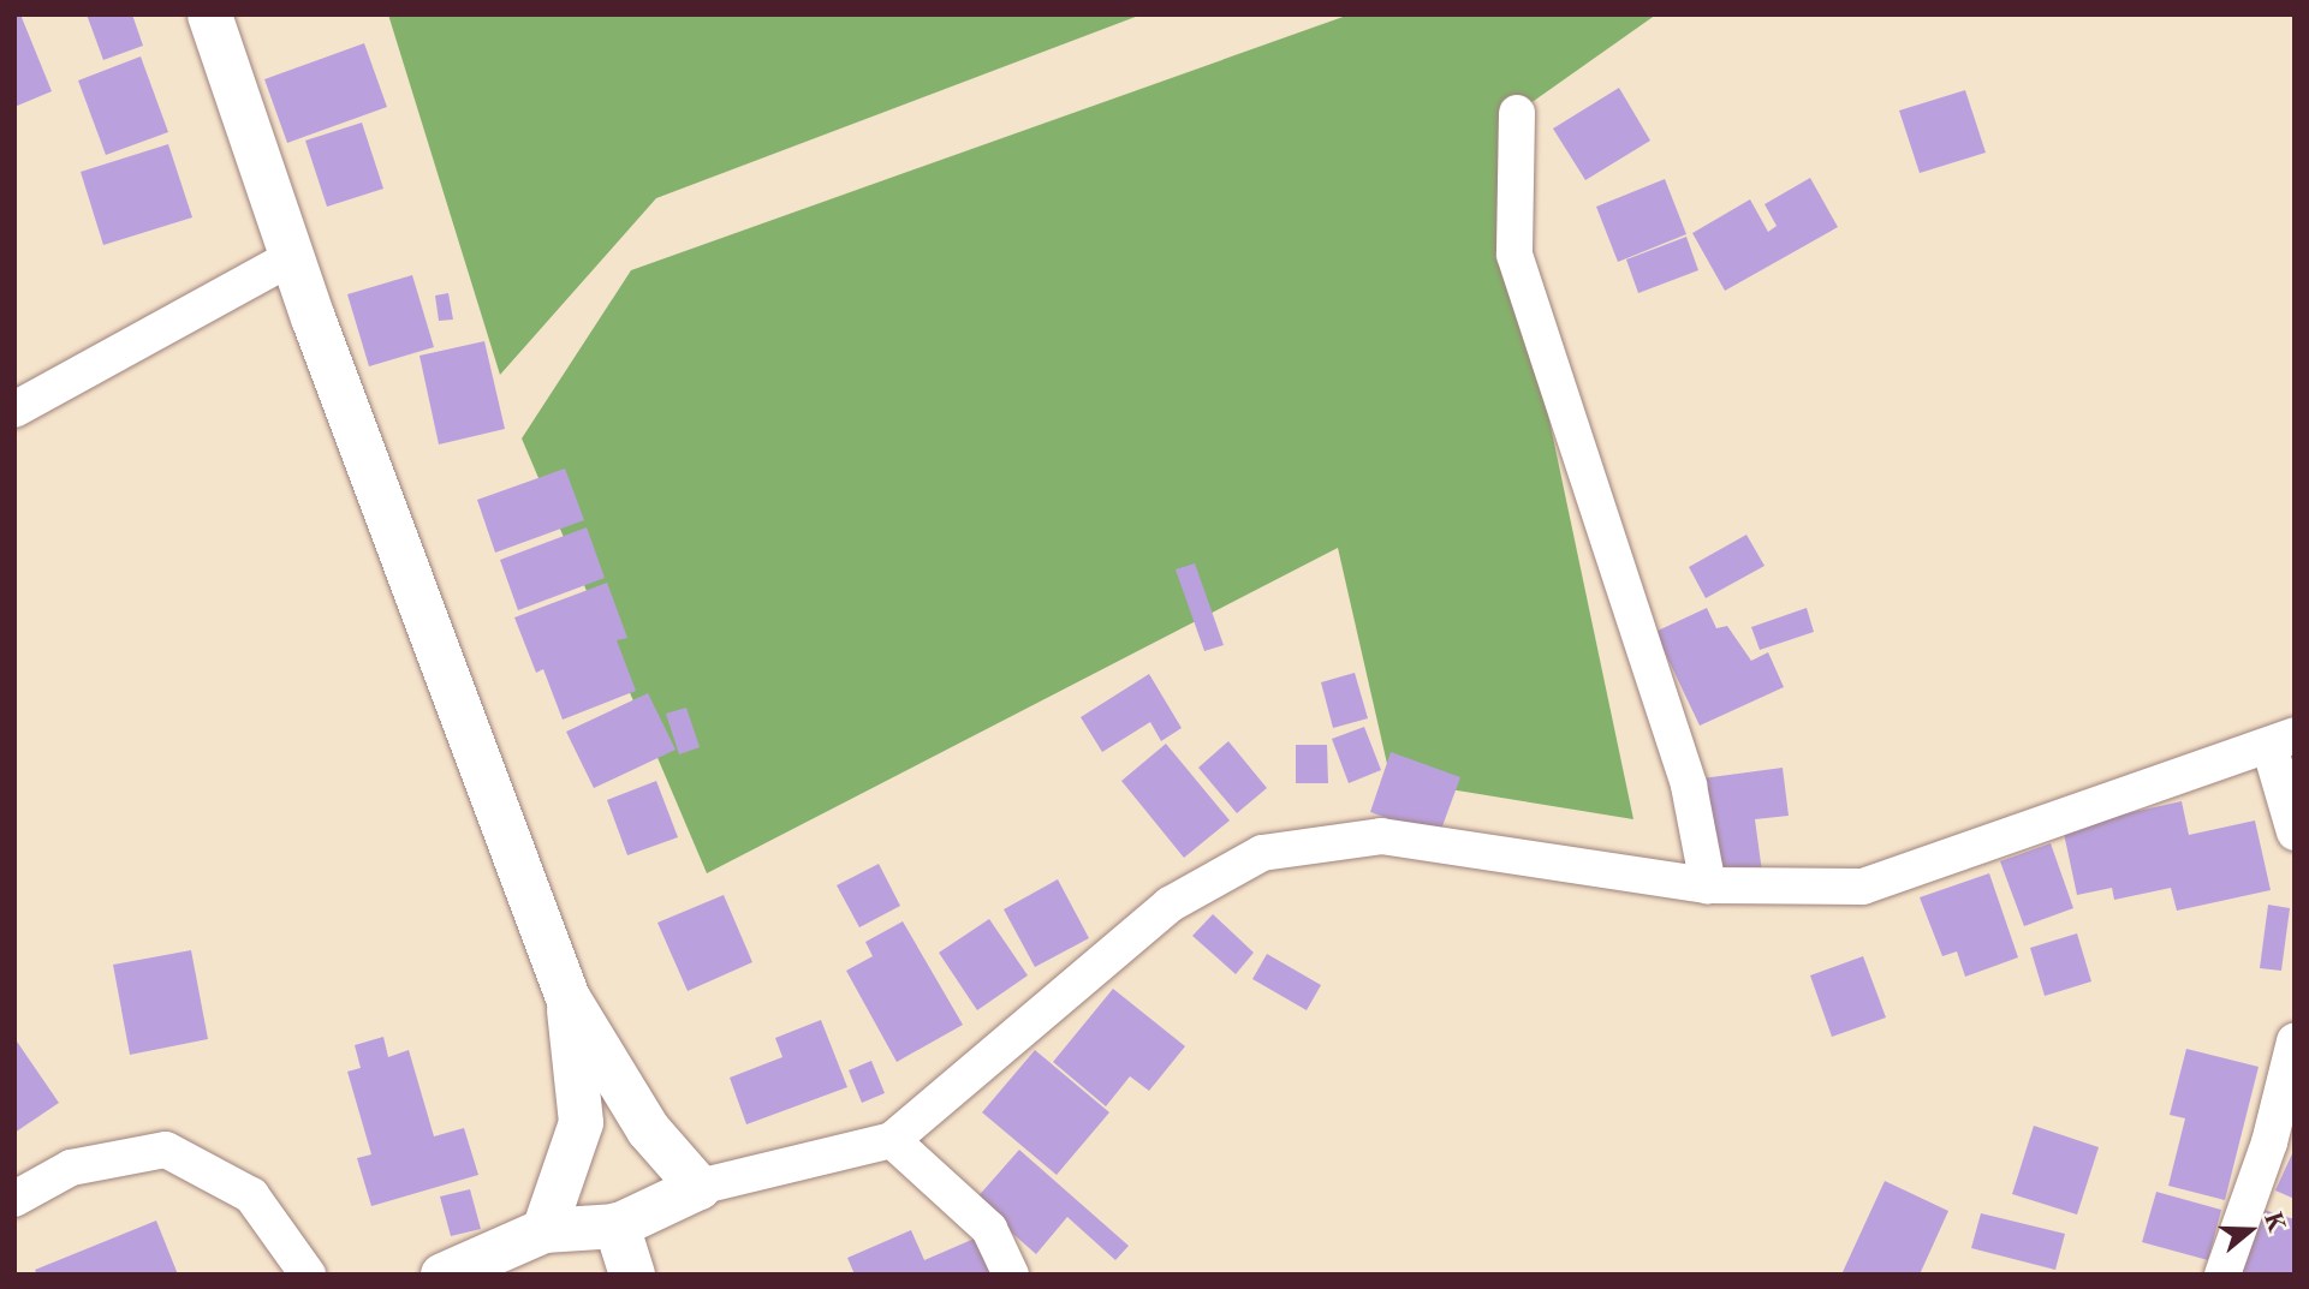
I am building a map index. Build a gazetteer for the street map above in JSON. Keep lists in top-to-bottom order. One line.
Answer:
{"north":"right"}
